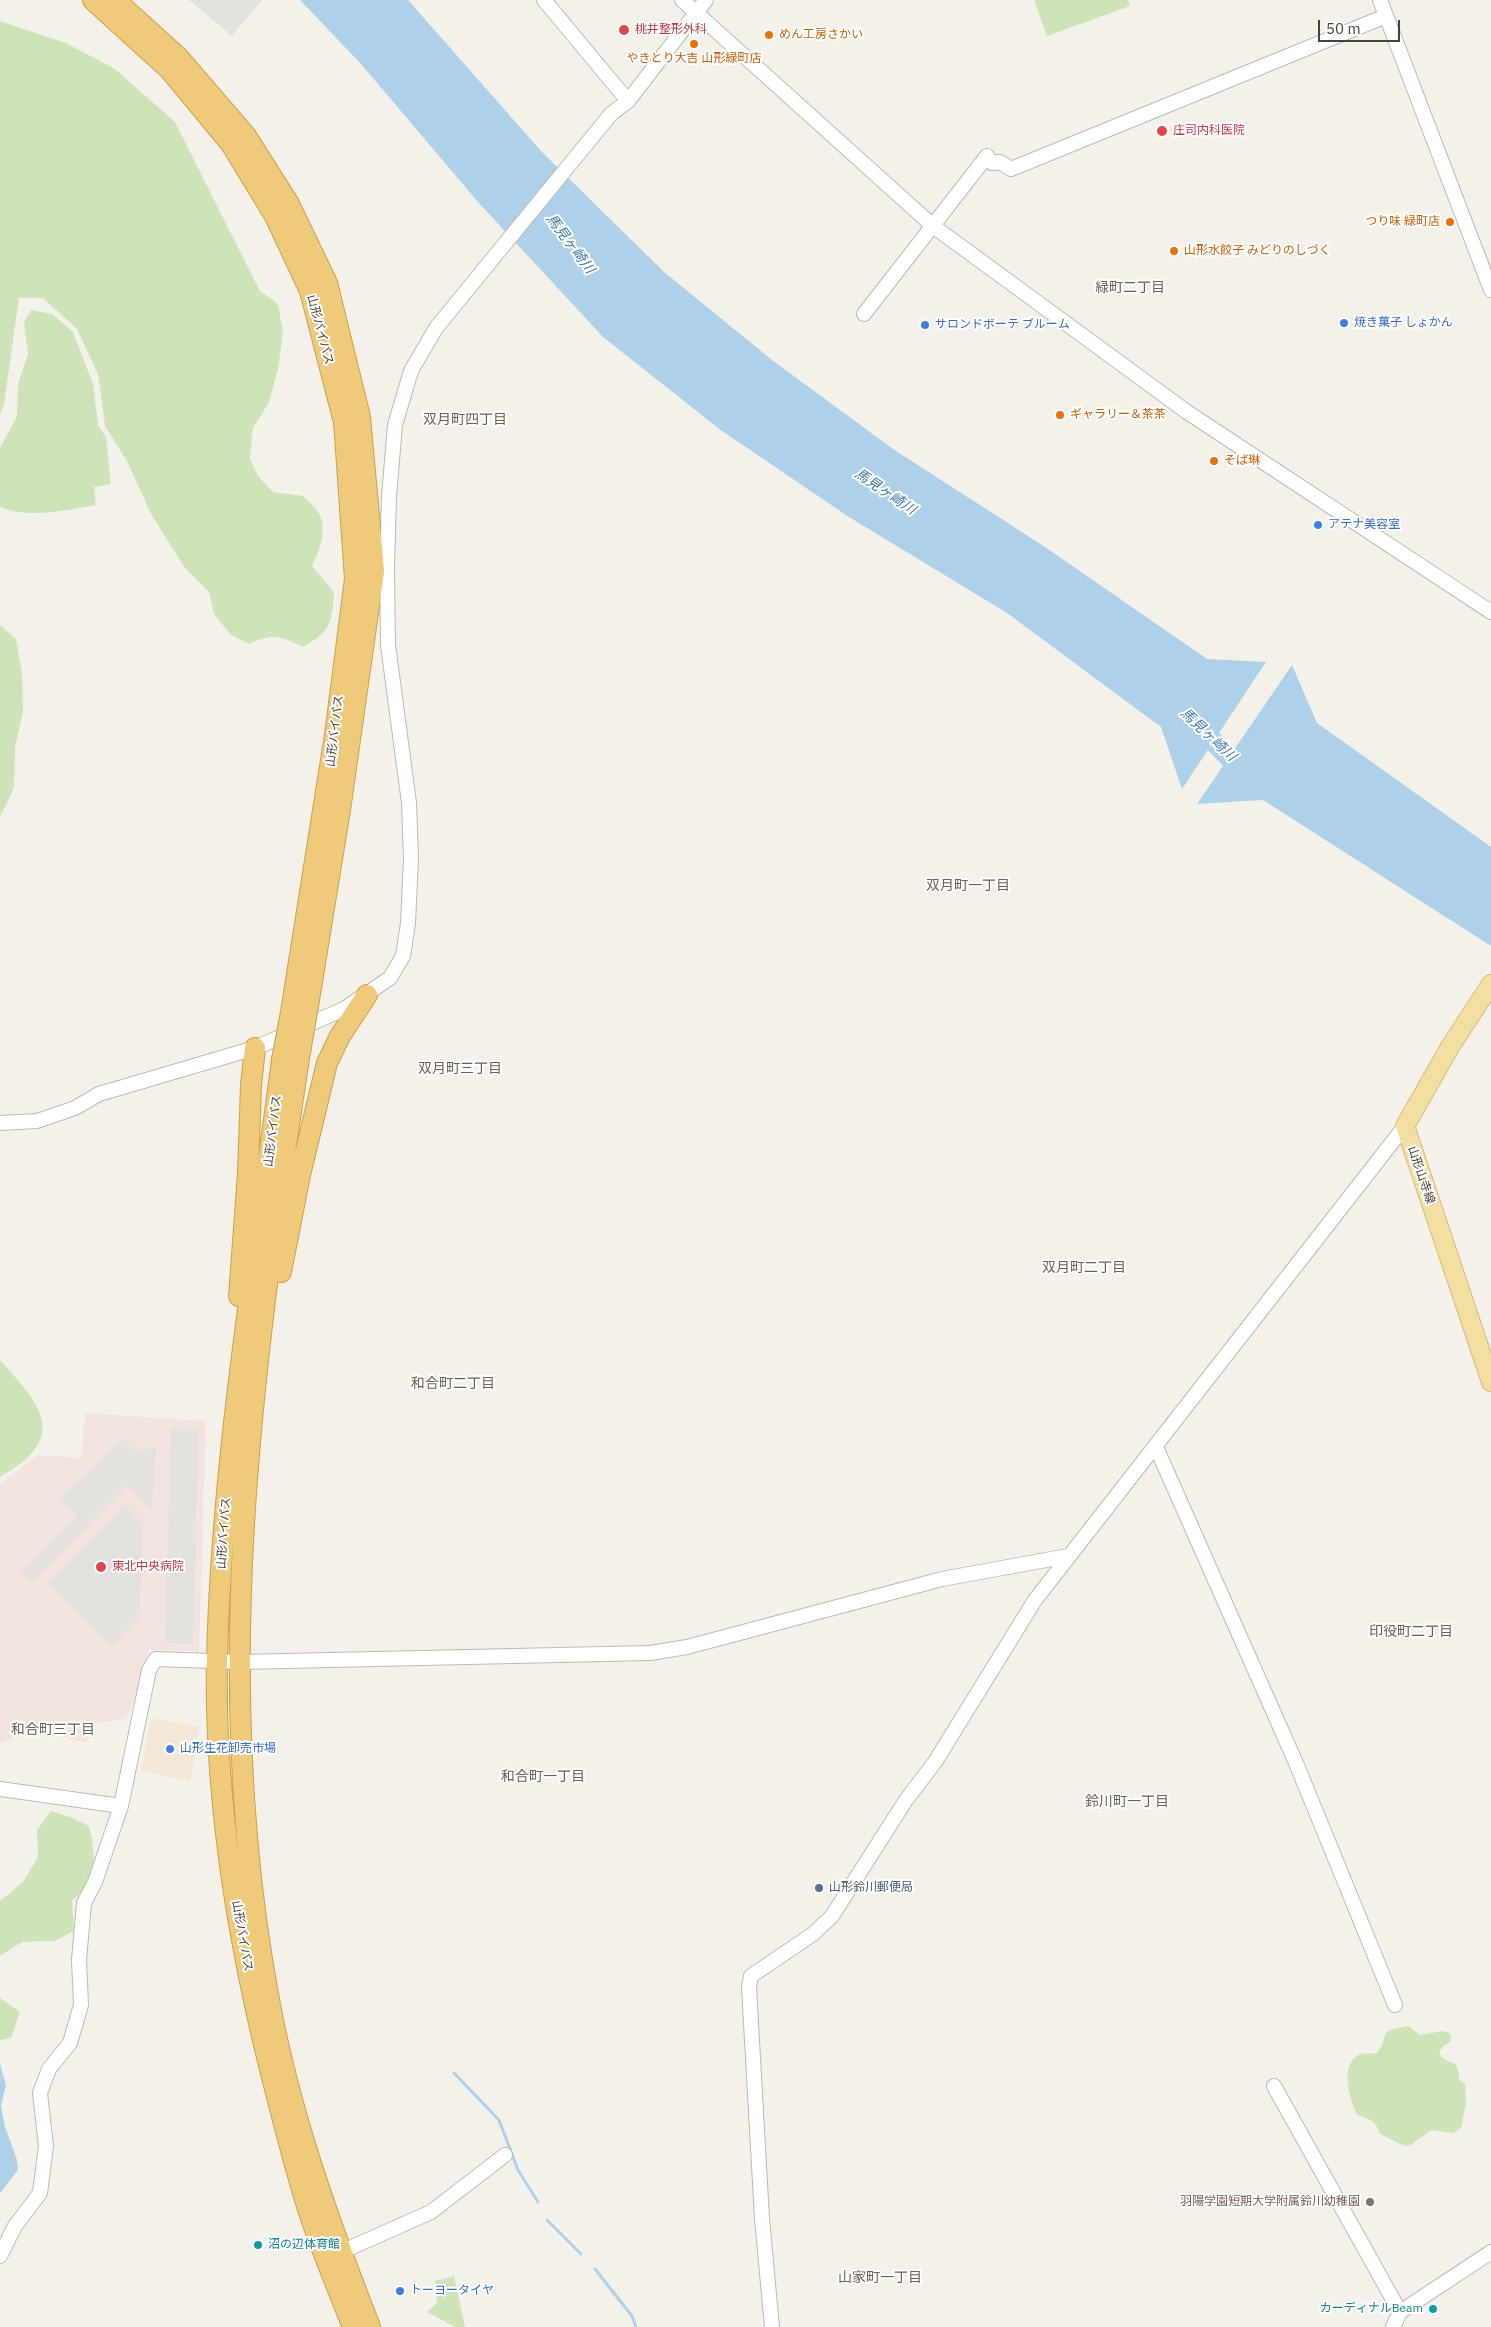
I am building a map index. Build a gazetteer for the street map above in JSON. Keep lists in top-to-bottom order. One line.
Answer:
{"streets":{"highway":["山形バイパス"],"main road":["山形山寺線"]},"districts":["緑町二丁目","双月町四丁目","双月町一丁目","双月町三丁目","双月町二丁目","和合町二丁目","印役町二丁目","和合町三丁目","和合町一丁目","鈴川町一丁目","山家町一丁目"],"water":["馬見ヶ崎川"],"places":["桃井整形外科","めん工房さかい","やきとり大吉 山形緑町店","庄司内科医院","つり味 緑町店","山形水餃子 みどりのしづく","焼き菓子 しょかん","サロンドボーテ ブルーム","ギャラリー＆茶茶","そば琳","アテナ美容室","東北中央病院","山形生花卸売市場","山形鈴川郵便局","羽陽学園短期大学附属鈴川幼稚園","沼の辺体育館","トーヨータイヤ","カーディナルBeam"],"scale_bar":"50 m"}
